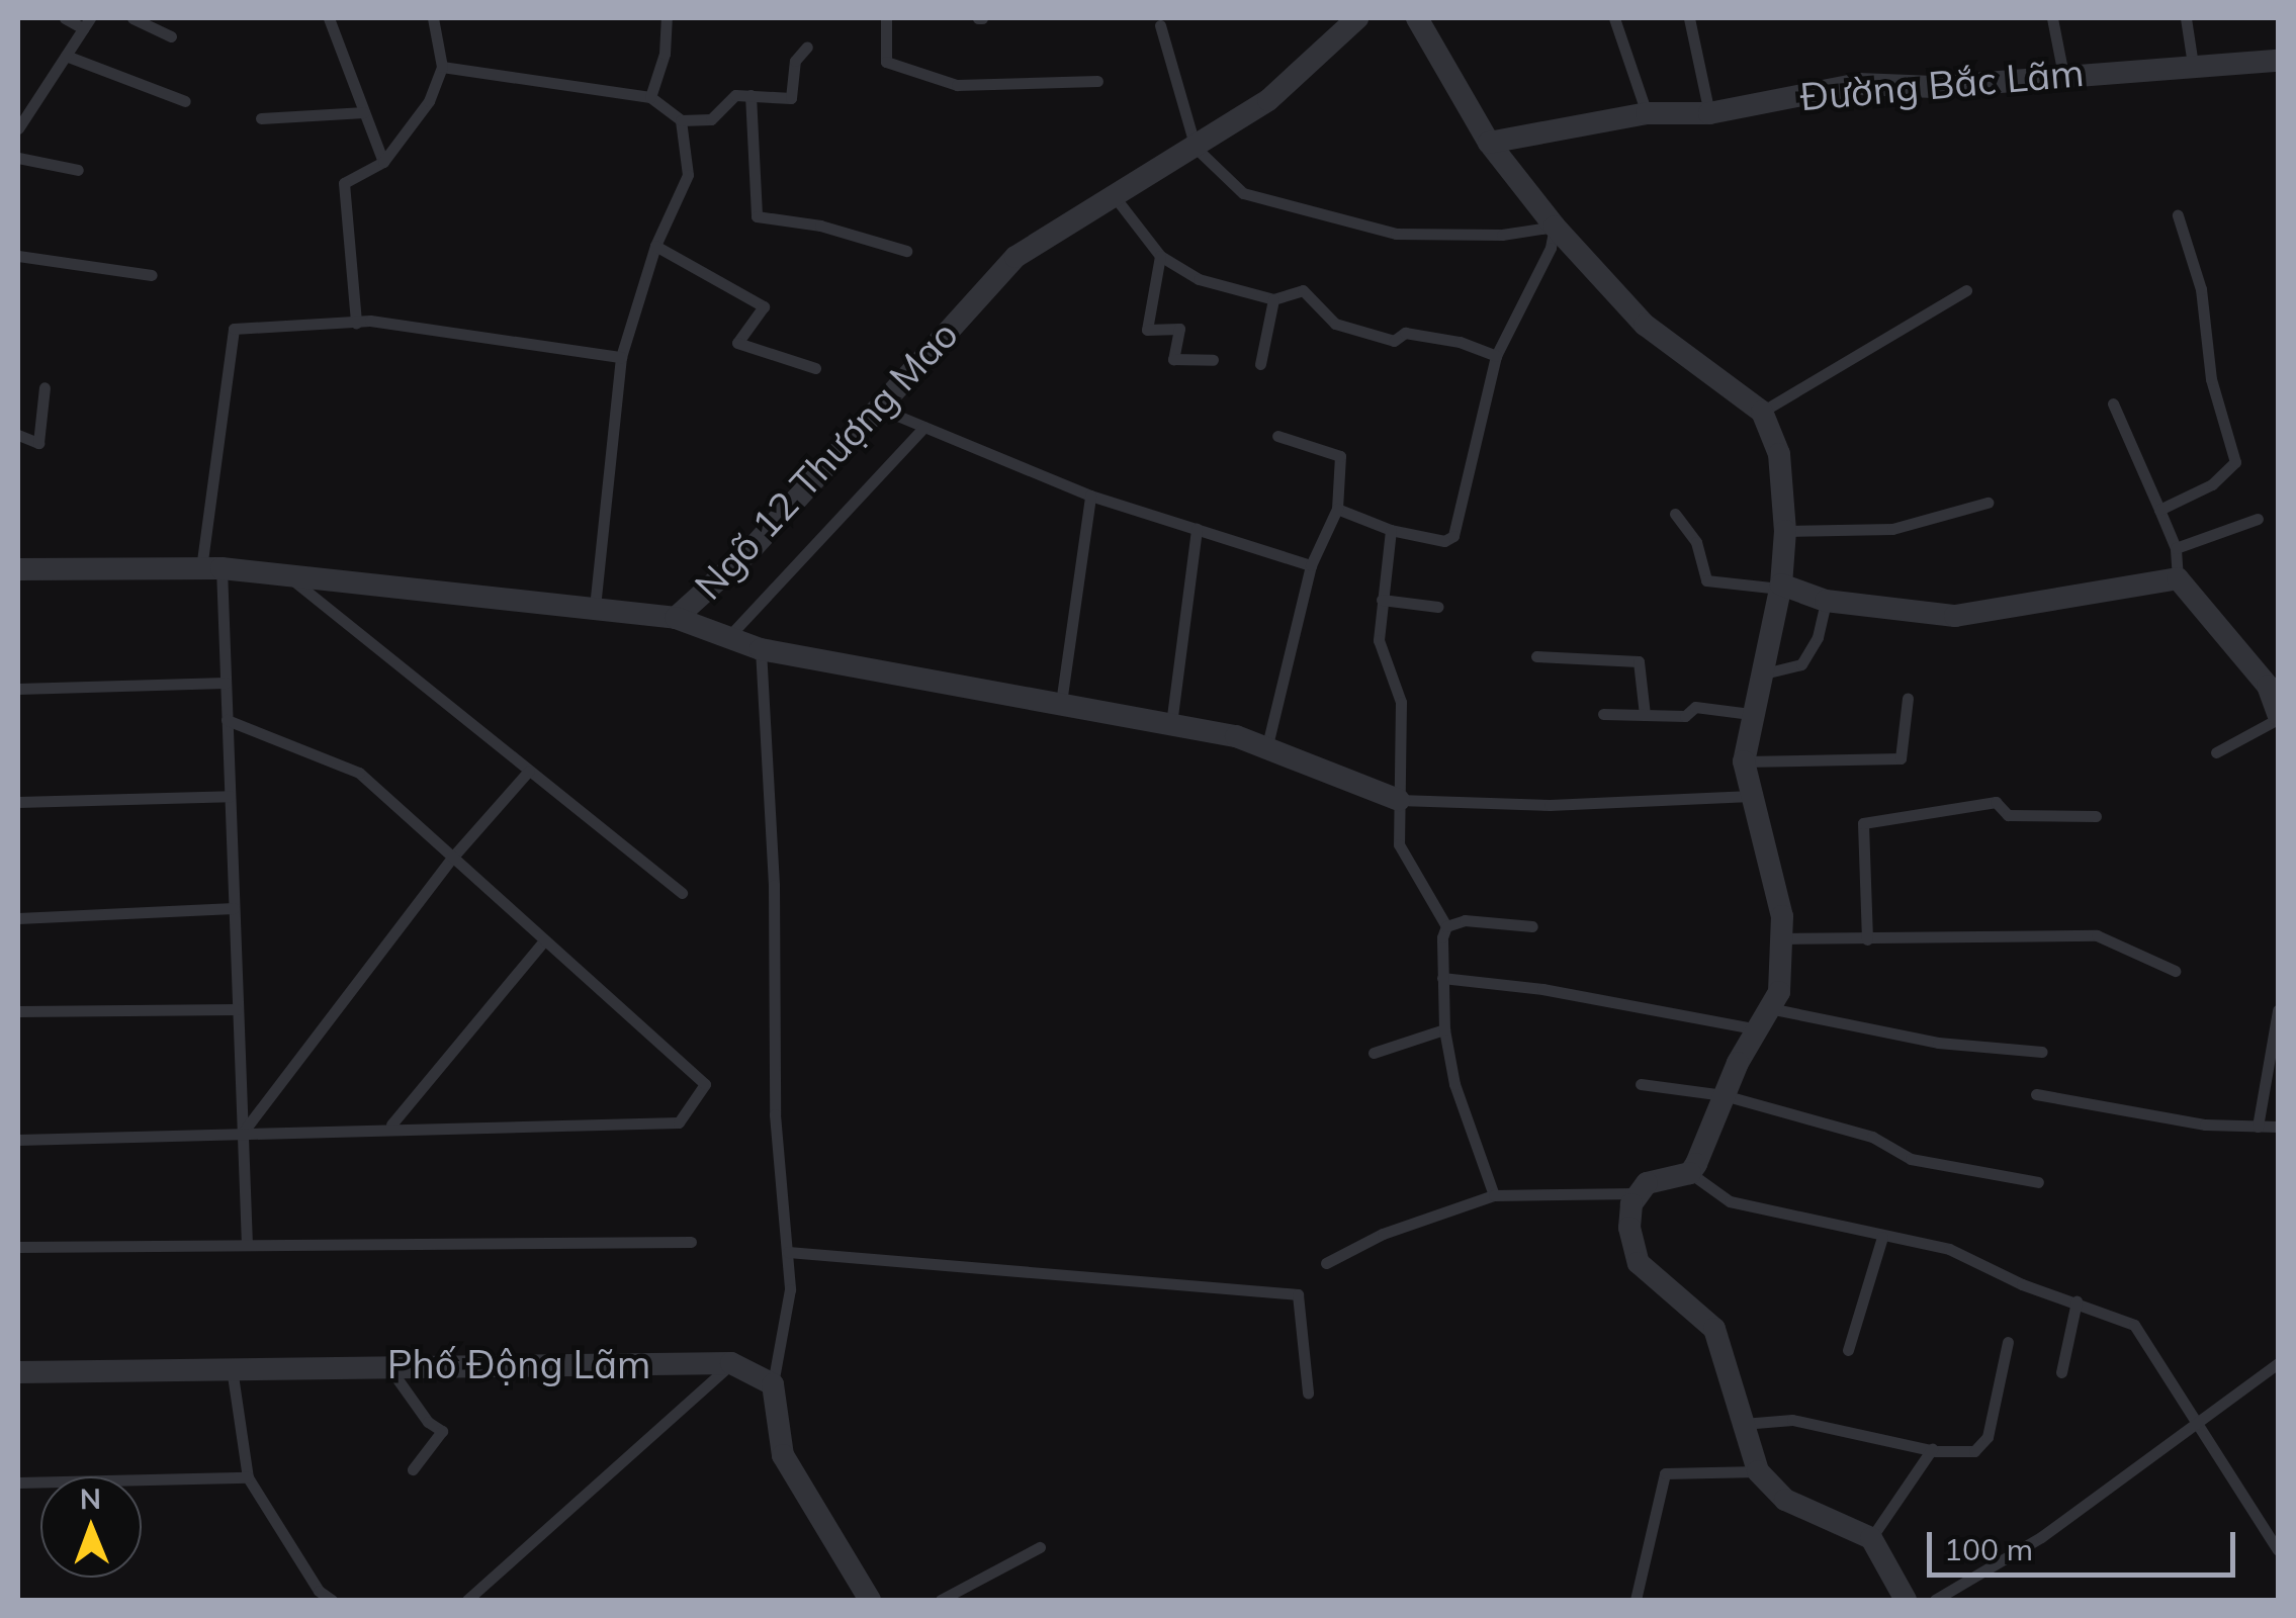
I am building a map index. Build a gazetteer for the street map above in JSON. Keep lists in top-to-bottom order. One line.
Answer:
{"streets":{"street":["Đường Bắc Lãm","Ngõ 12 Thượng Mao","Phố Động Lãm"]},"scale_bar":"100 m","north":"top"}
